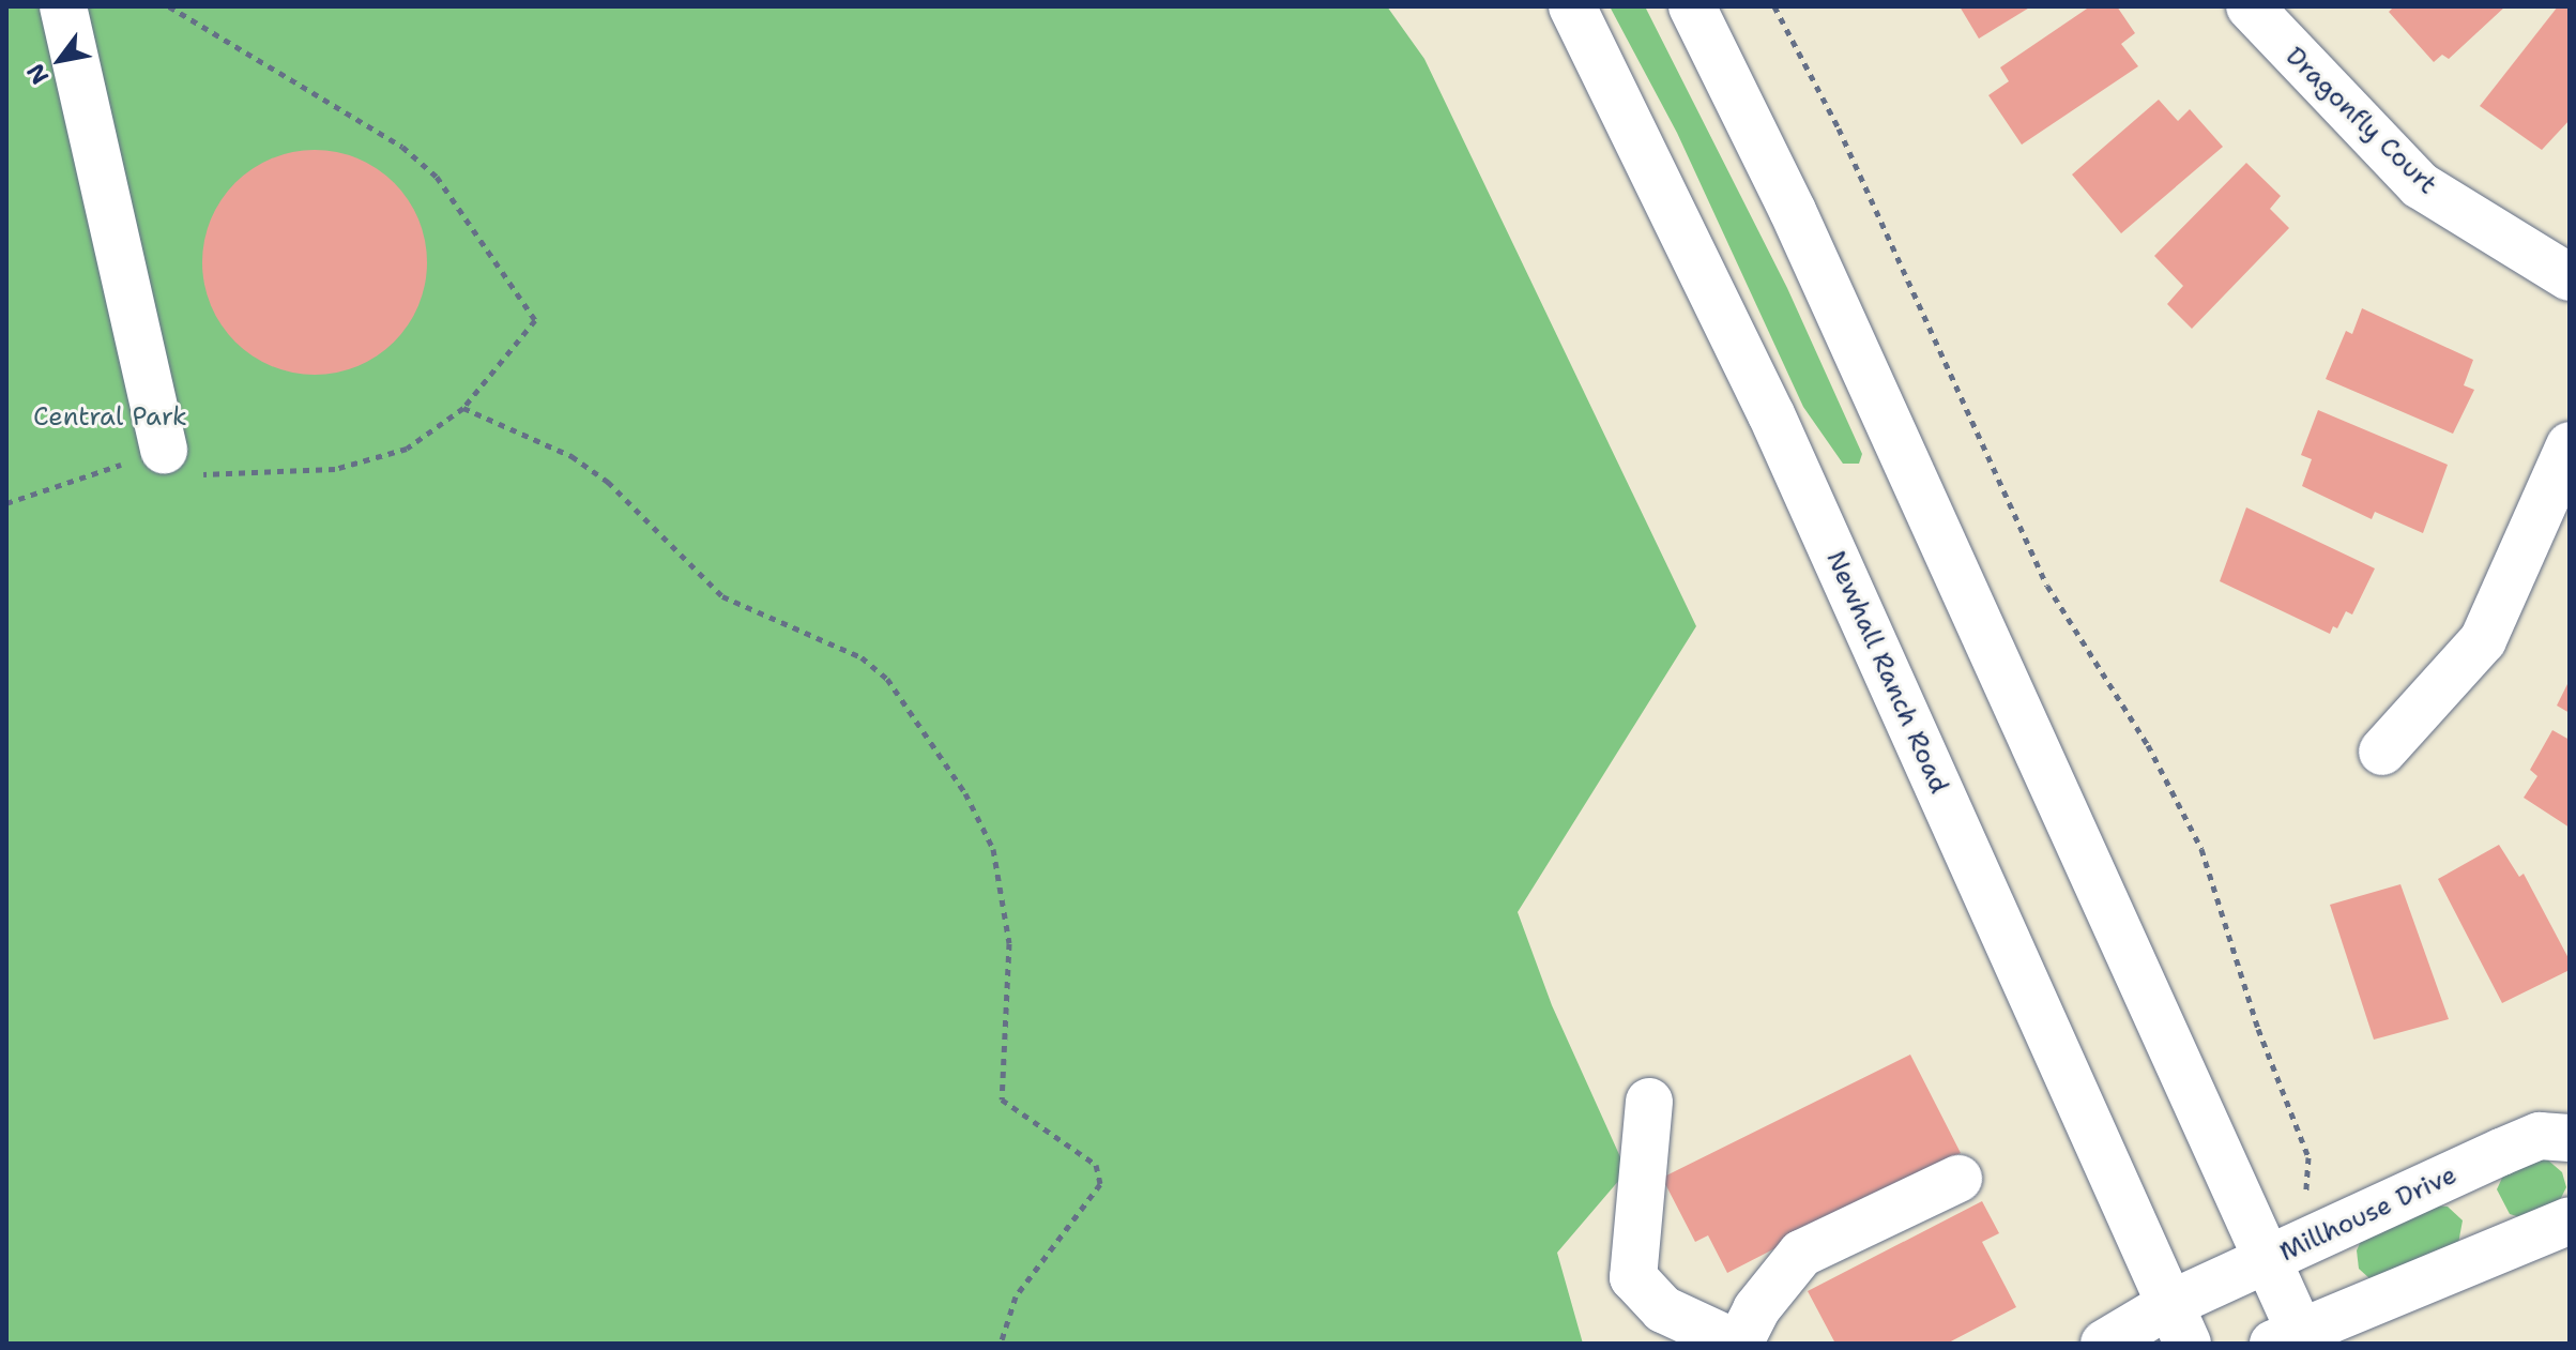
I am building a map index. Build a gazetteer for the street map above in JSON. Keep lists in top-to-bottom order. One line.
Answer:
{"streets":{"main road":["Dragonfly Court","Newhall Ranch Road","Millhouse Drive"]},"crossings":[["Newhall Ranch Road","Millhouse Drive"]],"parks":["Central Park"],"north":"bottom left"}
